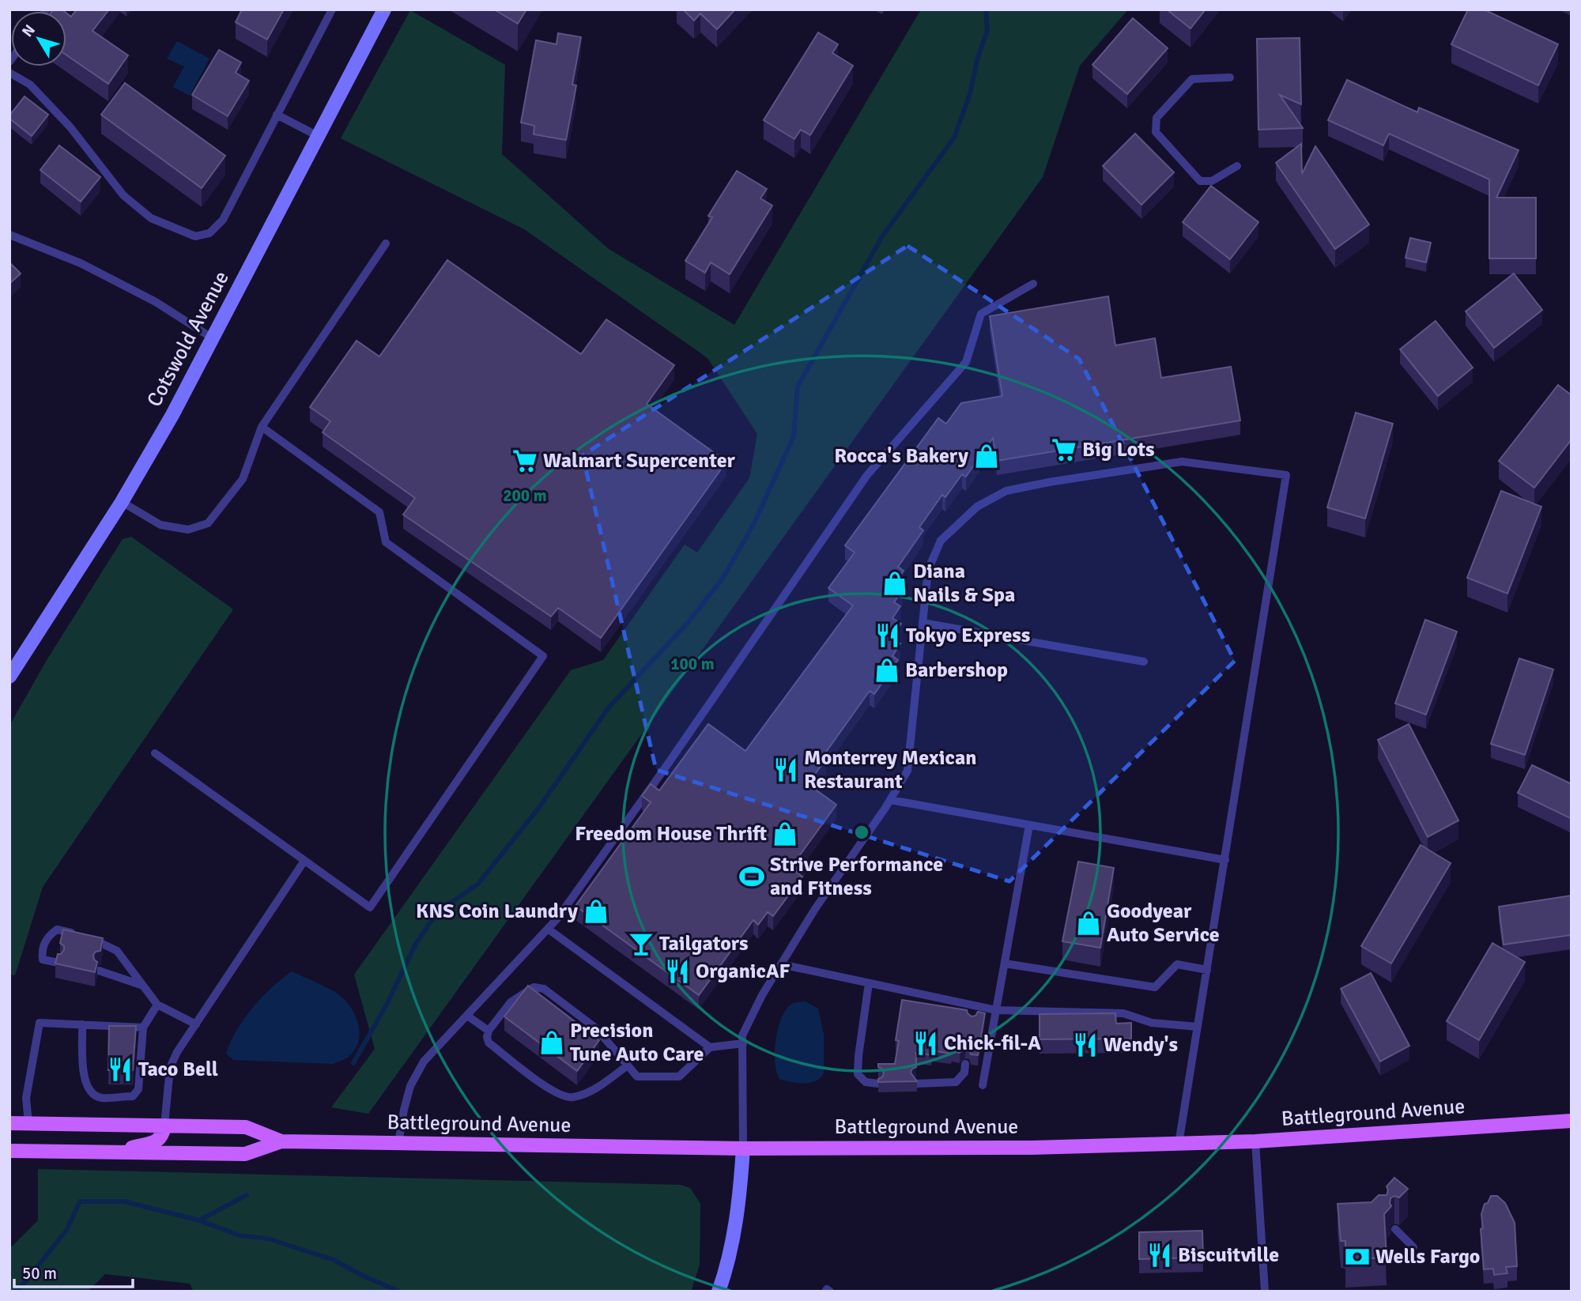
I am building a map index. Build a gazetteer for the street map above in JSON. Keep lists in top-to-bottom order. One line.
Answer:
{"streets":{"main road":["Battleground Avenue"],"street":["Cotswold Avenue"]},"places":{"supermarket":["Big Lots","Walmart Supercenter"],"shop":["Rocca's Bakery","Diana Nails & Spa","Barbershop","Freedom House Thrift","KNS Coin Laundry","Goodyear Auto Service","Precision Tune Auto Care"],"restaurant":["Tokyo Express","Monterrey Mexican Restaurant","OrganicAF","Chick-fil-A","Wendy's","Taco Bell","Biscuitville"],"sports":["Strive Performance and Fitness"],"bar":["Tailgators"],"bank":["Wells Fargo"]},"scale_bar":"50 m","north":"top left","rings":["200 m","100 m"]}
